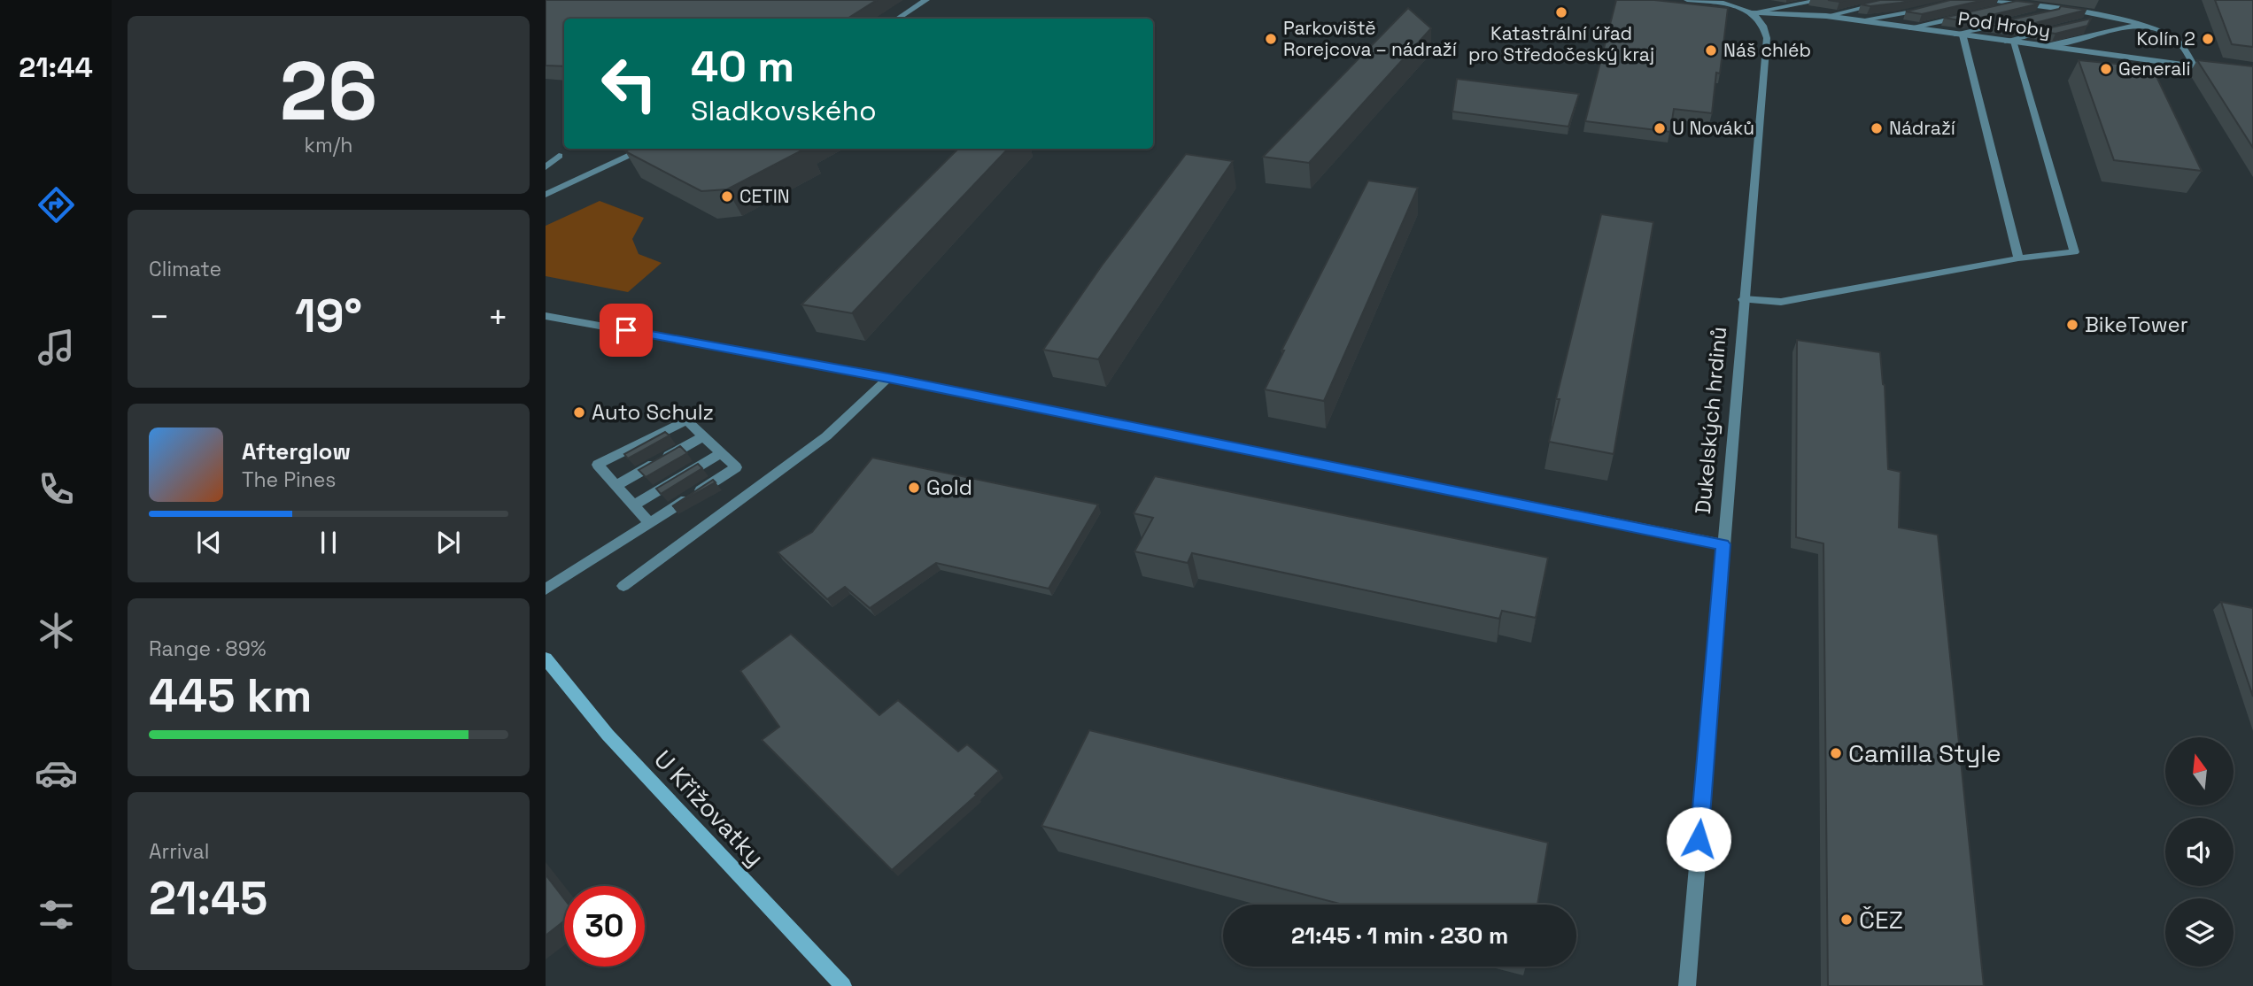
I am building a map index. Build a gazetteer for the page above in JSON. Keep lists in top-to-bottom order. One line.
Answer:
{"streets":{"main road":["U Křižovatky"],"street":["Pod Hroby","Dukelských hrdinů"]},"crossings":[["Pod Hroby","Dukelských hrdinů"]],"places":["Katastrální úřad pro Středočeský kraj","Parkoviště Rorejcova – nádraží","Kolín 2","Náš chléb","Generali","U Nováků","Nádraží","CETIN","BikeTower","Auto Schulz","Gold","Camilla Style","ČEZ"],"north":"top","page":{"tabs":"21:44","tile":[["26","km/h"],"Climate",["Range · 89%","445 km"],["Arrival","21:45"]],"turn":["40 m","Sladkovského"],"heat":["−","19°","+"],"song":["Afterglow","The Pines"],"limit":"30","trip":"21:45 · 1 min · 230 m"}}
